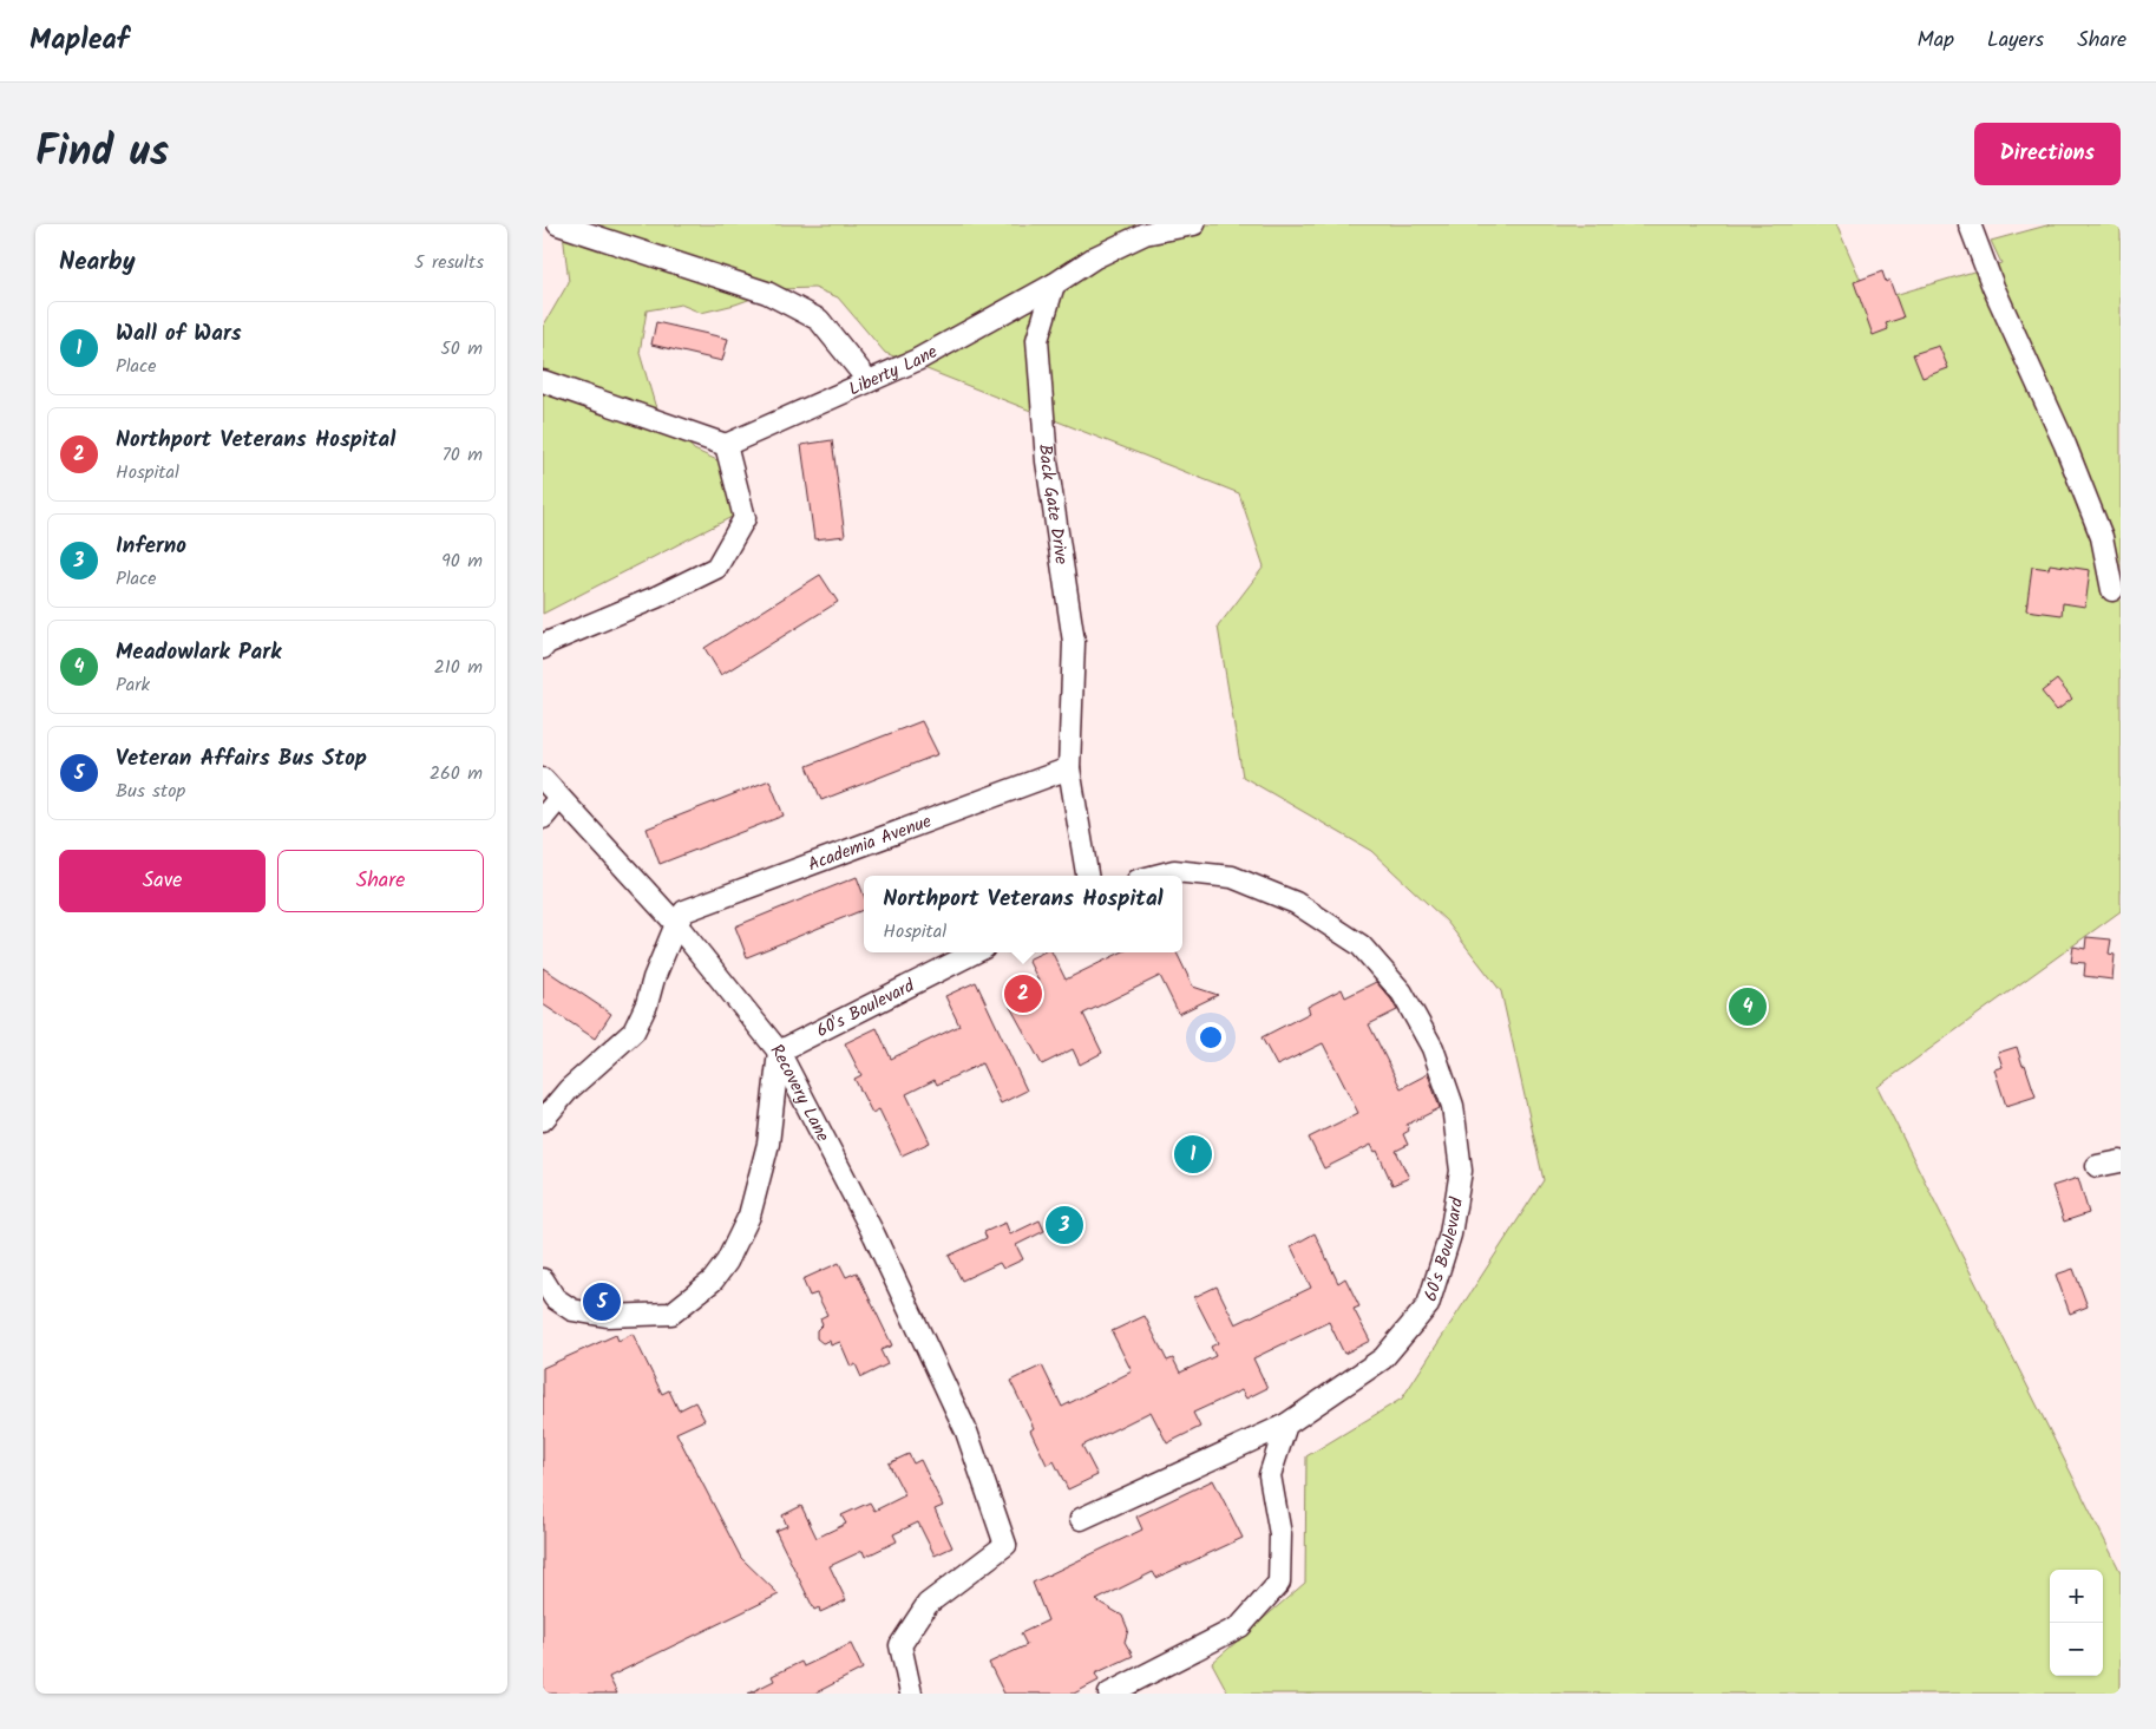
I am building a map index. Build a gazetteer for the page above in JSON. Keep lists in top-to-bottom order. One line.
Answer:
{"streets":{"lane":["Liberty Lane","Back Gate Drive","Academia Avenue","60's Boulevard","Recovery Lane"]},"crossings":[["Liberty Lane","Back Gate Drive"],["Back Gate Drive","Academia Avenue"],["Academia Avenue","Recovery Lane"],["60's Boulevard","Recovery Lane"]],"page":{"header":"Mapleaf","nav":["Map","Layers","Share"],"title":"Find us","buttons":["Directions",["Save","Share"]],"heading":["Nearby","5 results"],"list":[{"mark":"1","name":"Wall of Wars","note":"Place","value":"50 m"},{"mark":"2","name":"Northport Veterans Hospital","note":"Hospital","value":"70 m"},{"mark":"3","name":"Inferno","note":"Place","value":"90 m"},{"mark":"4","name":"Meadowlark Park","note":"Park","value":"210 m"},{"mark":"5","name":"Veteran Affairs Bus Stop","note":"Bus stop","value":"260 m"}],"popup":["Northport Veterans Hospital","Hospital"],"pins":["2","4","1","3","5"],"map_buttons":["+","−"]}}
